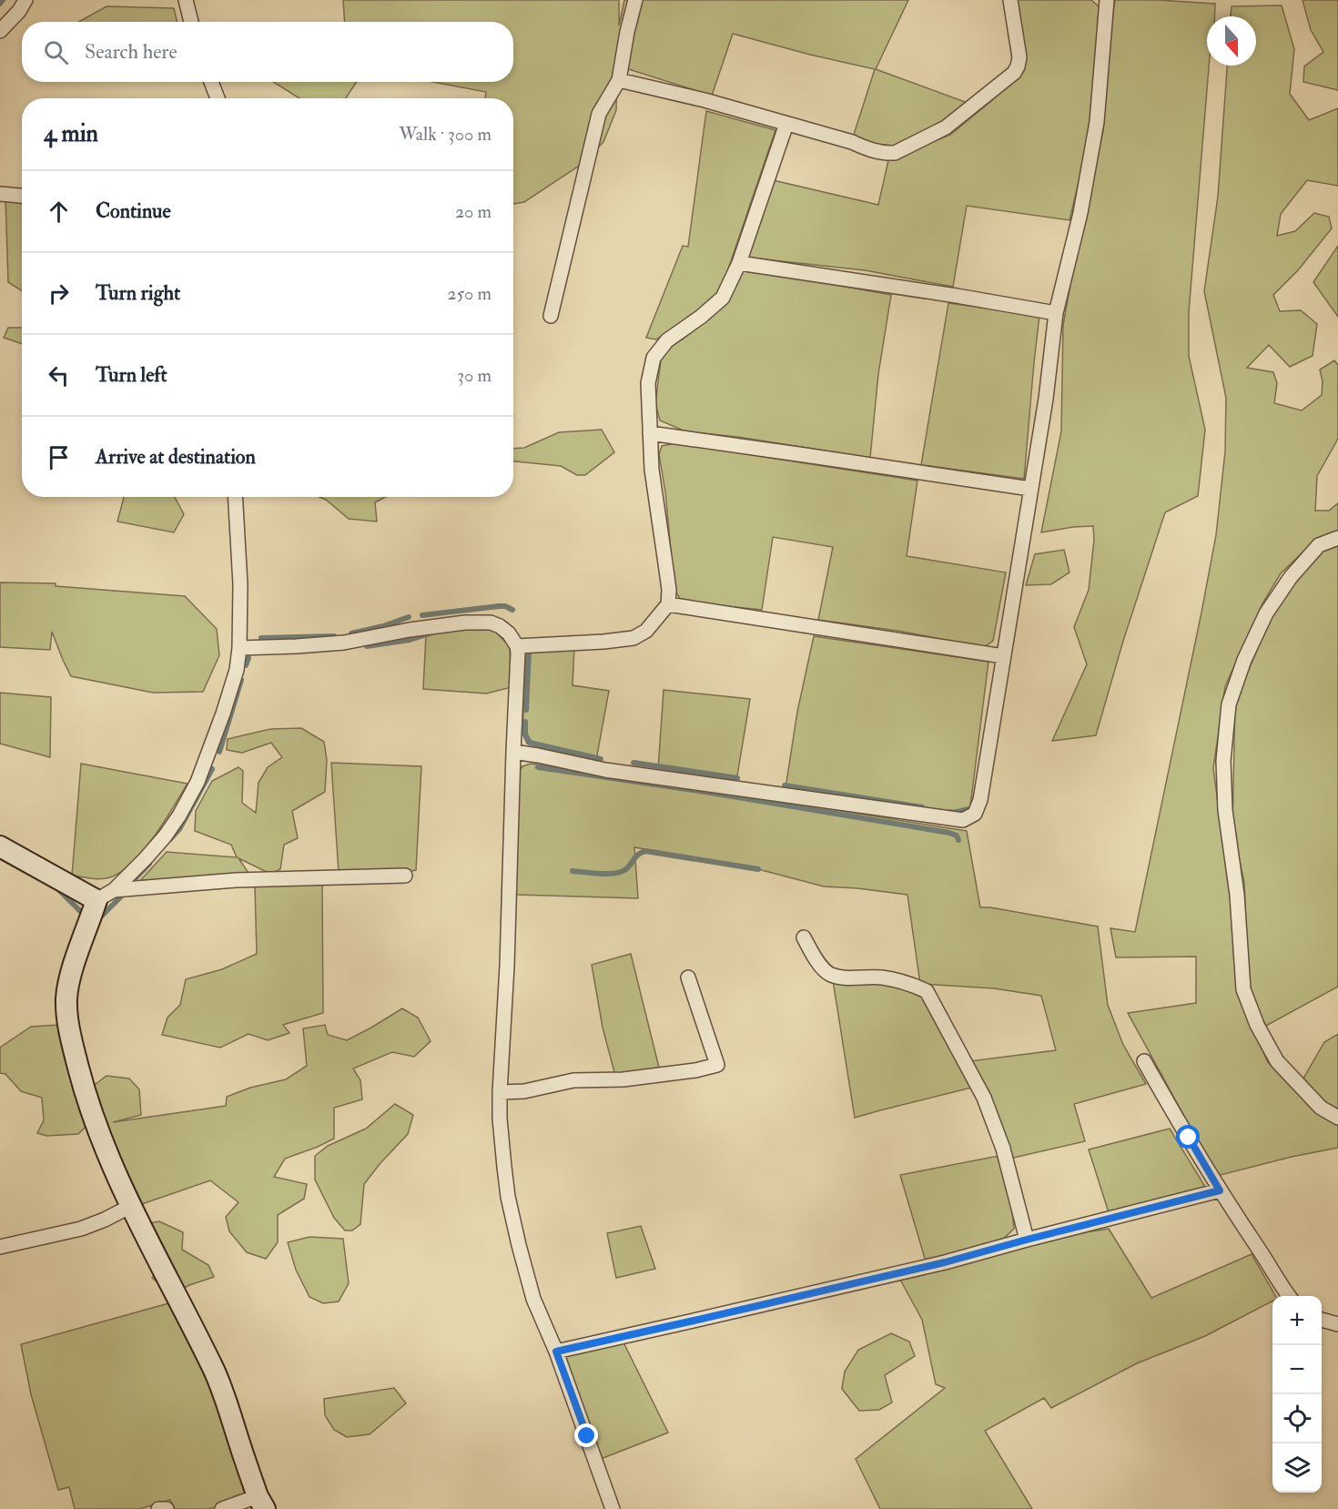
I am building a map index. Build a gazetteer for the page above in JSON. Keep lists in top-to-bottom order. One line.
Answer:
{"north":"bottom","page":{"search":"Search here","heading":["4 min","Walk · 300 m"],"list":[["Continue","20 m"],["Turn right","250 m"],["Turn left","30 m"],"Arrive at destination"],"map_buttons":["+","−"]}}
